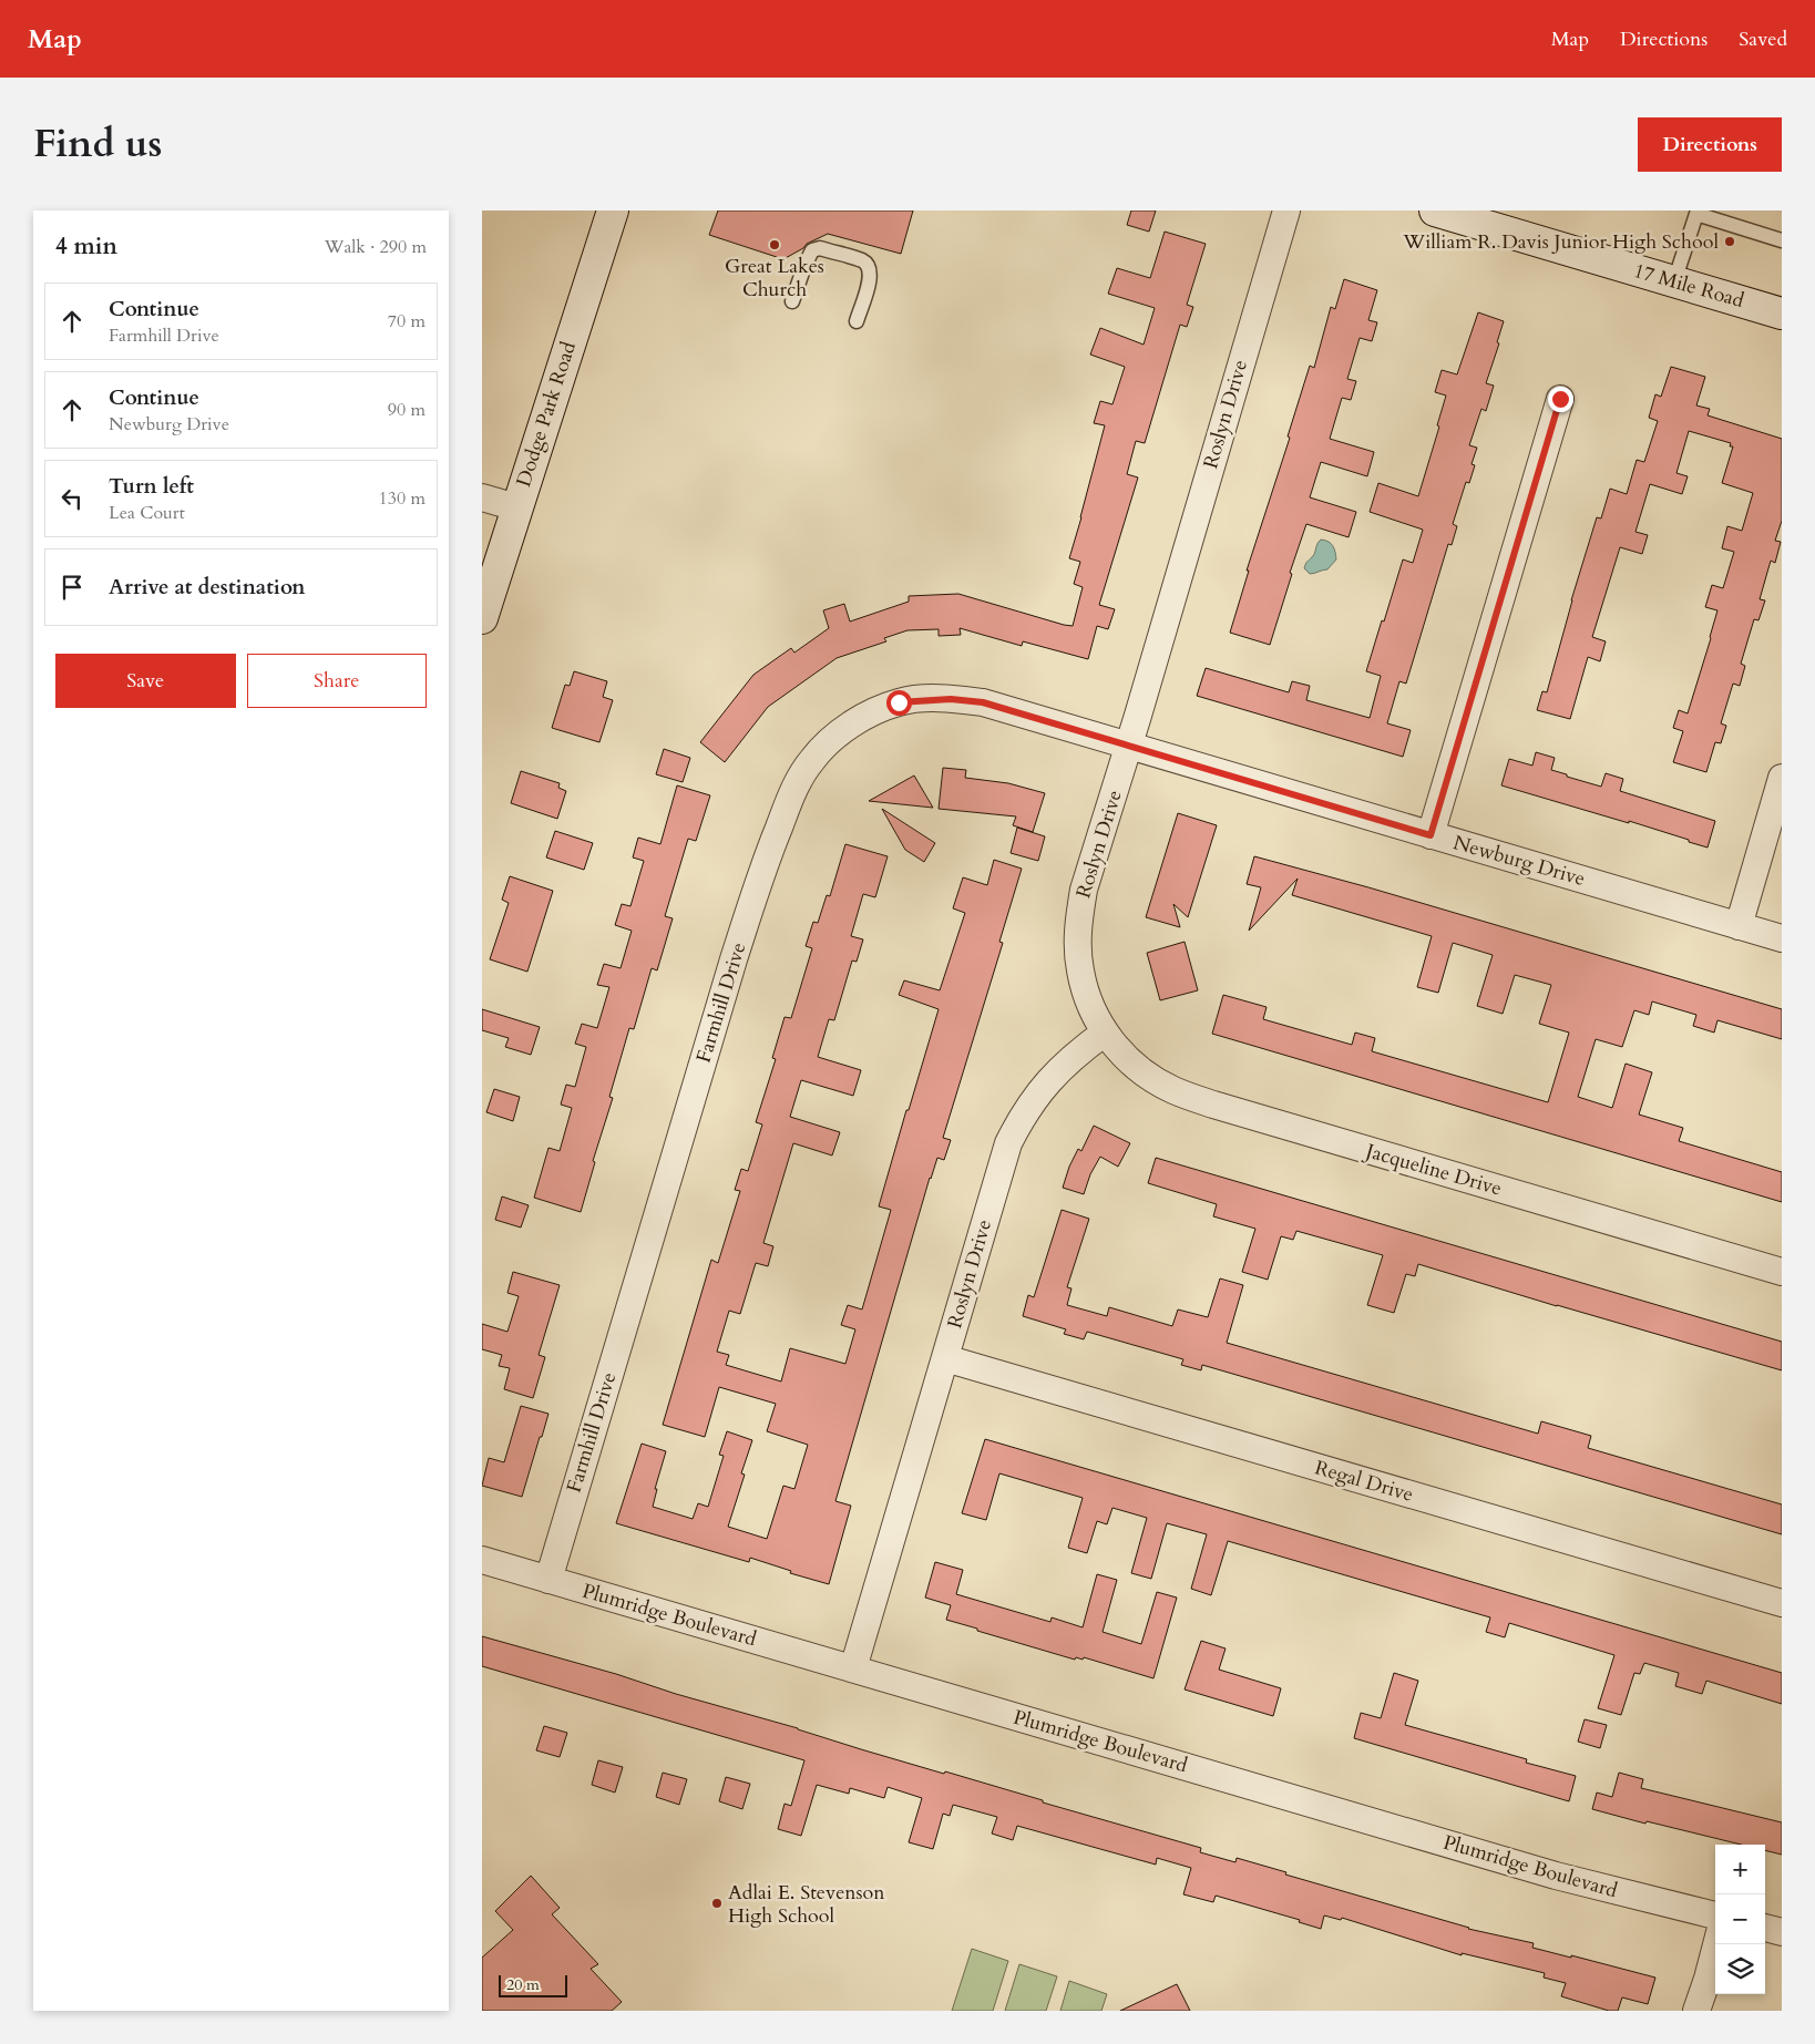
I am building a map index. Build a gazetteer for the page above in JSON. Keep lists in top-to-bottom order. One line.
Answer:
{"streets":{"street":["17 Mile Road","Dodge Park Road","Roslyn Drive","Newburg Drive","Farmhill Drive","Jacqueline Drive","Regal Drive","Plumridge Boulevard"]},"crossings":[["Roslyn Drive","Newburg Drive"],["Roslyn Drive","Farmhill Drive"],["Roslyn Drive","Jacqueline Drive"],["Roslyn Drive","Regal Drive"],["Roslyn Drive","Plumridge Boulevard"],["Newburg Drive","Farmhill Drive"],["Farmhill Drive","Plumridge Boulevard"]],"places":["William R. Davis Junior High School","Great Lakes Church","Adlai E. Stevenson High School"],"scale_bar":"20 m","page":{"header":"Map","nav":["Map","Directions","Saved"],"title":"Find us","buttons":["Directions",["Save","Share"]],"heading":["4 min","Walk · 290 m"],"list":[["Continue","Farmhill Drive","70 m"],["Continue","Newburg Drive","90 m"],["Turn left","Lea Court","130 m"],"Arrive at destination"],"map_buttons":["+","−"],"scale":"20 m"}}
